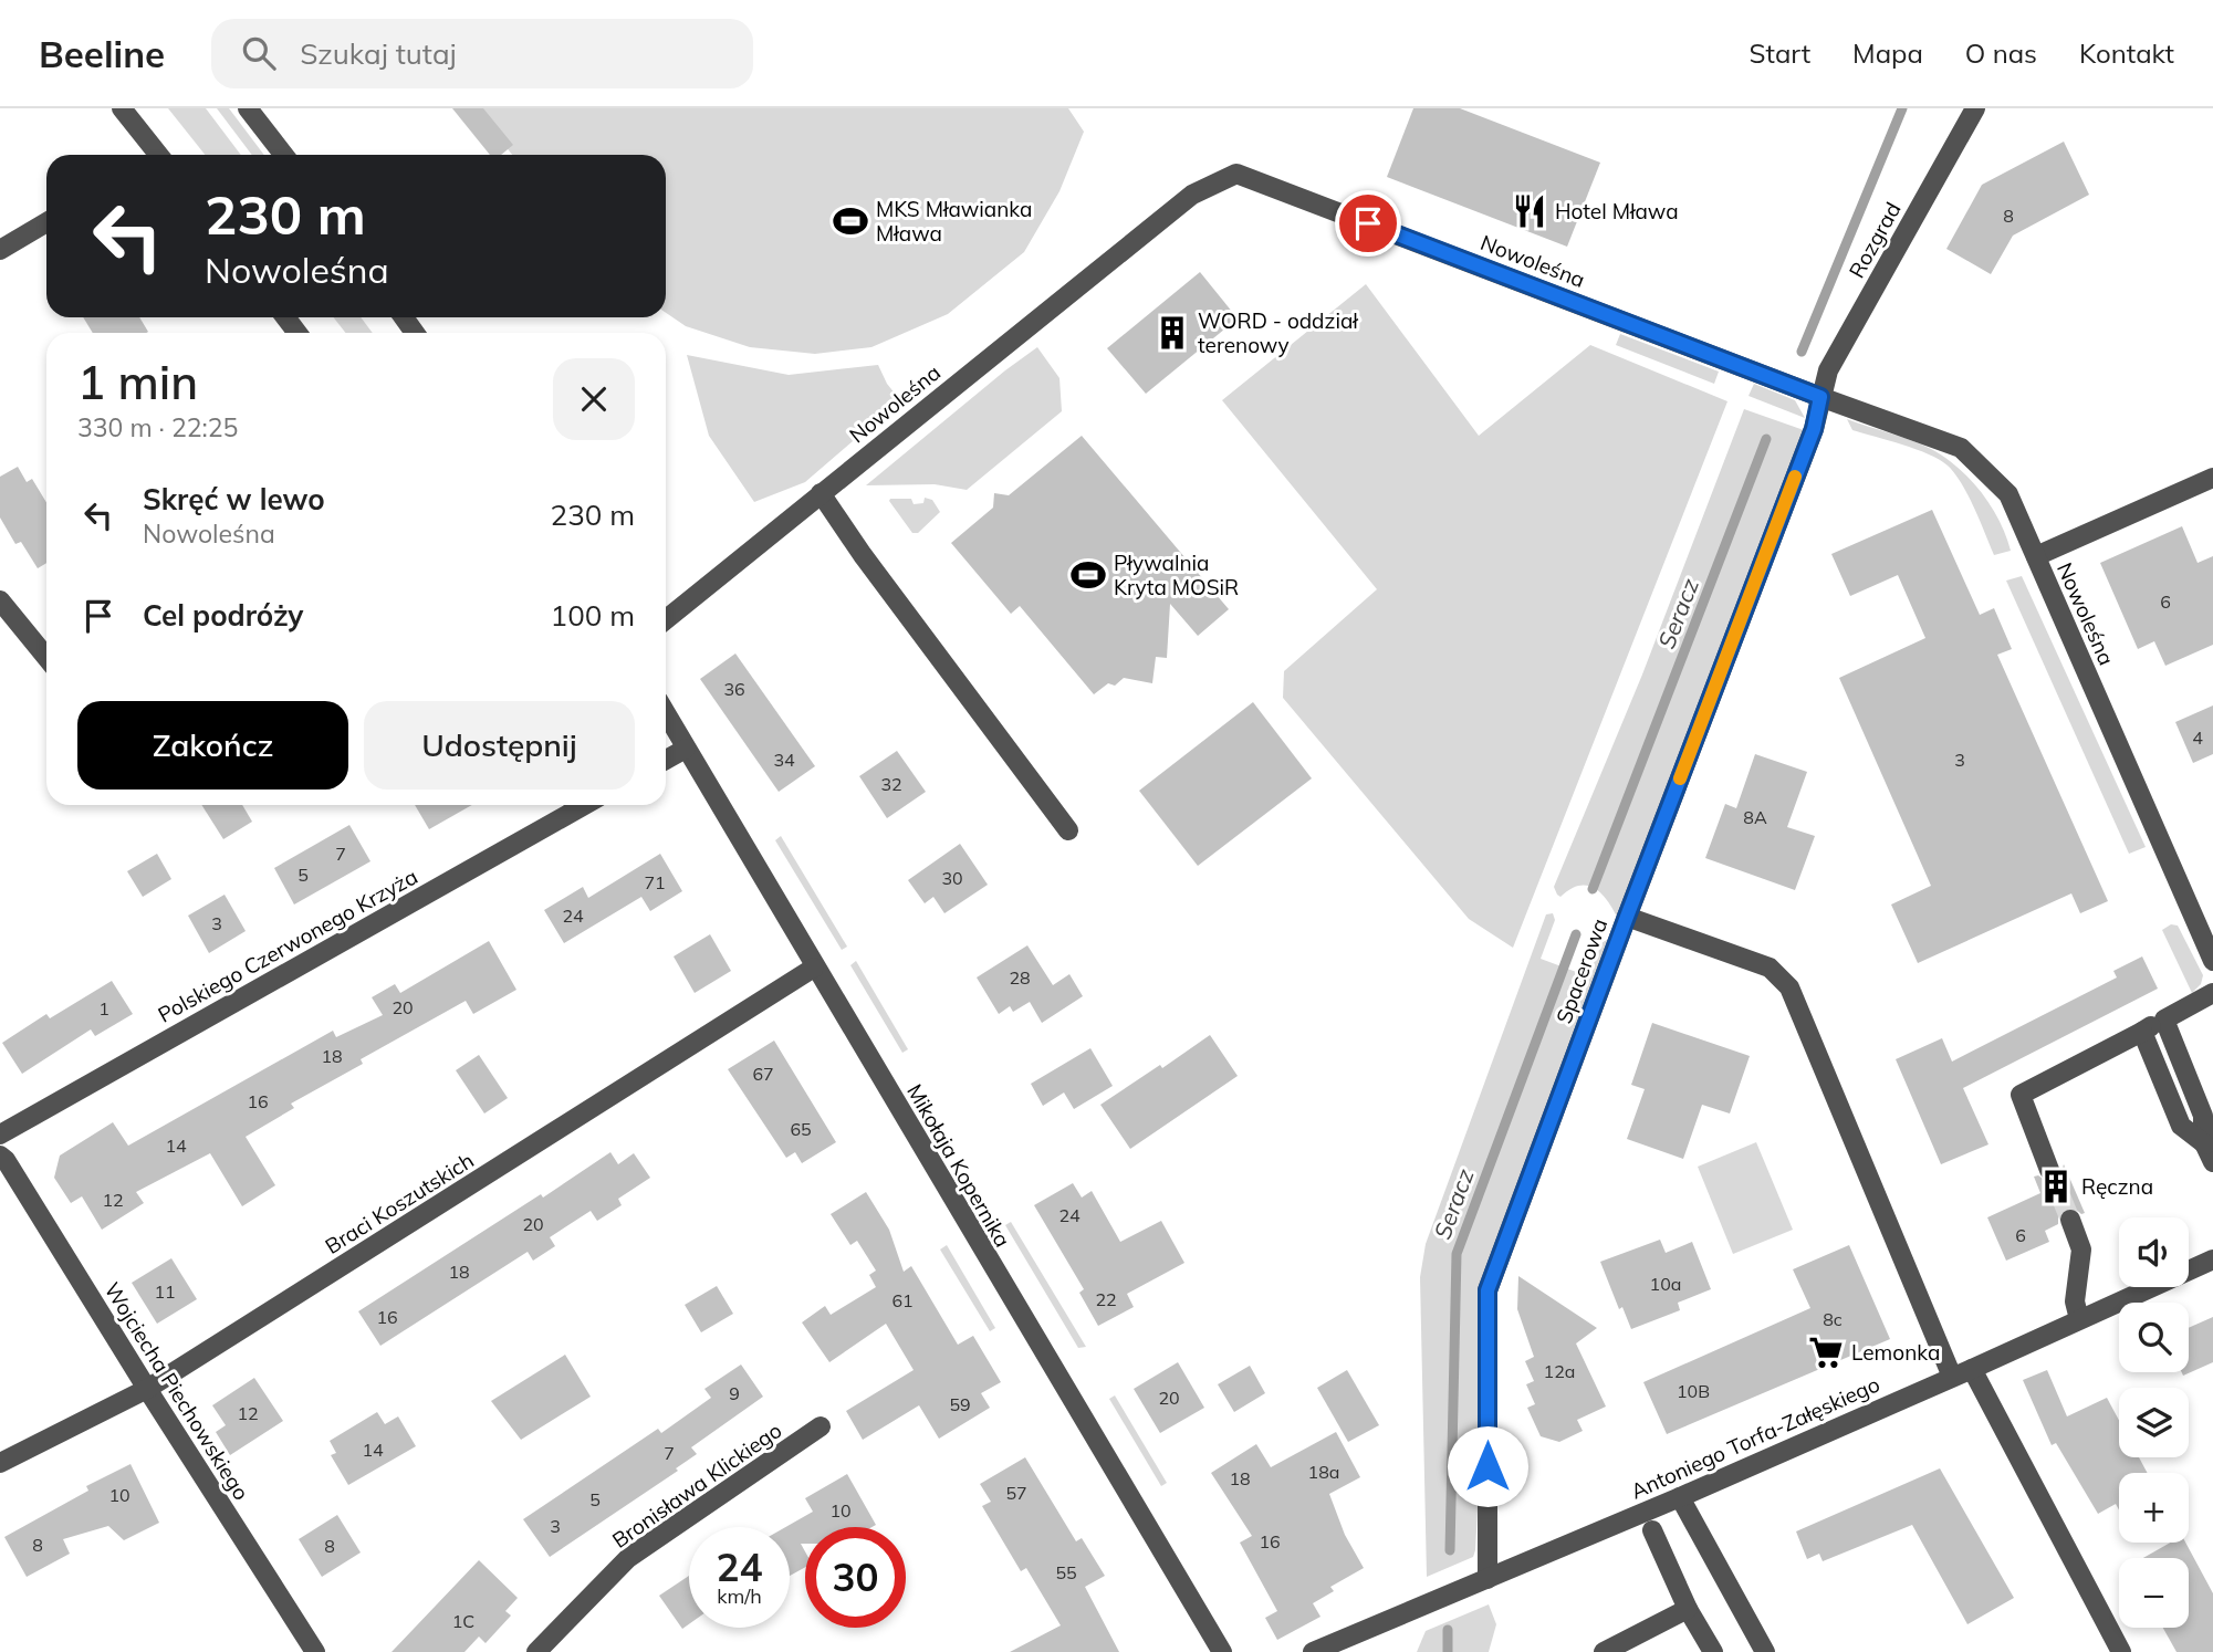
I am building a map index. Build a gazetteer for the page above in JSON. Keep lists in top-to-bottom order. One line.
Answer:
{"streets":{"street":["Rozgrad","Nowoleśna","Polskiego Czerwonego Krzyża","Spacerowa","Mikołaja Kopernika","Braci Koszutskich","Wojciecha Piechowskiego","Antoniego Torfa-Załęskiego","Bronisława Klickiego"]},"crossings":[["Rozgrad","Nowoleśna"],["Rozgrad","Spacerowa"],["Nowoleśna","Spacerowa"],["Spacerowa","Antoniego Torfa-Załęskiego"],["Mikołaja Kopernika","Braci Koszutskich"],["Braci Koszutskich","Wojciecha Piechowskiego"]],"water":["Seracz"],"places":{"restaurant":["Hotel Mława"],"sports":["MKS Mławianka Mława","Pływalnia Kryta MOSiR"],"building":["WORD - oddział terenowy","Ręczna"],"supermarket":["Lemonka"]},"house_numbers":["8","6","36","4","34","3","32","8A","7","5","30","71","24","3","28","20","1","18","67","16","65","14","12","24","20","6","18","10a","11","22","61","16","8c","12a","10B","9","20","59","12","14","7","18a","18","57","10","5","10","3","16","8","8","55","1C"],"page":{"header":"Beeline","search":"Szukaj tutaj","nav":["Start","Mapa","O nas","Kontakt"],"turn":["230 m","Nowoleśna"],"heading":["1 min","330 m · 22:25"],"list":[{"name":"Skręć w lewo","note":"Nowoleśna","value":"230 m"},{"name":"Cel podróży","value":"100 m"}],"buttons":["Zakończ","Udostępnij"],"map_buttons":["+","−"],"speed":"24 km/h","limit":"30"}}
